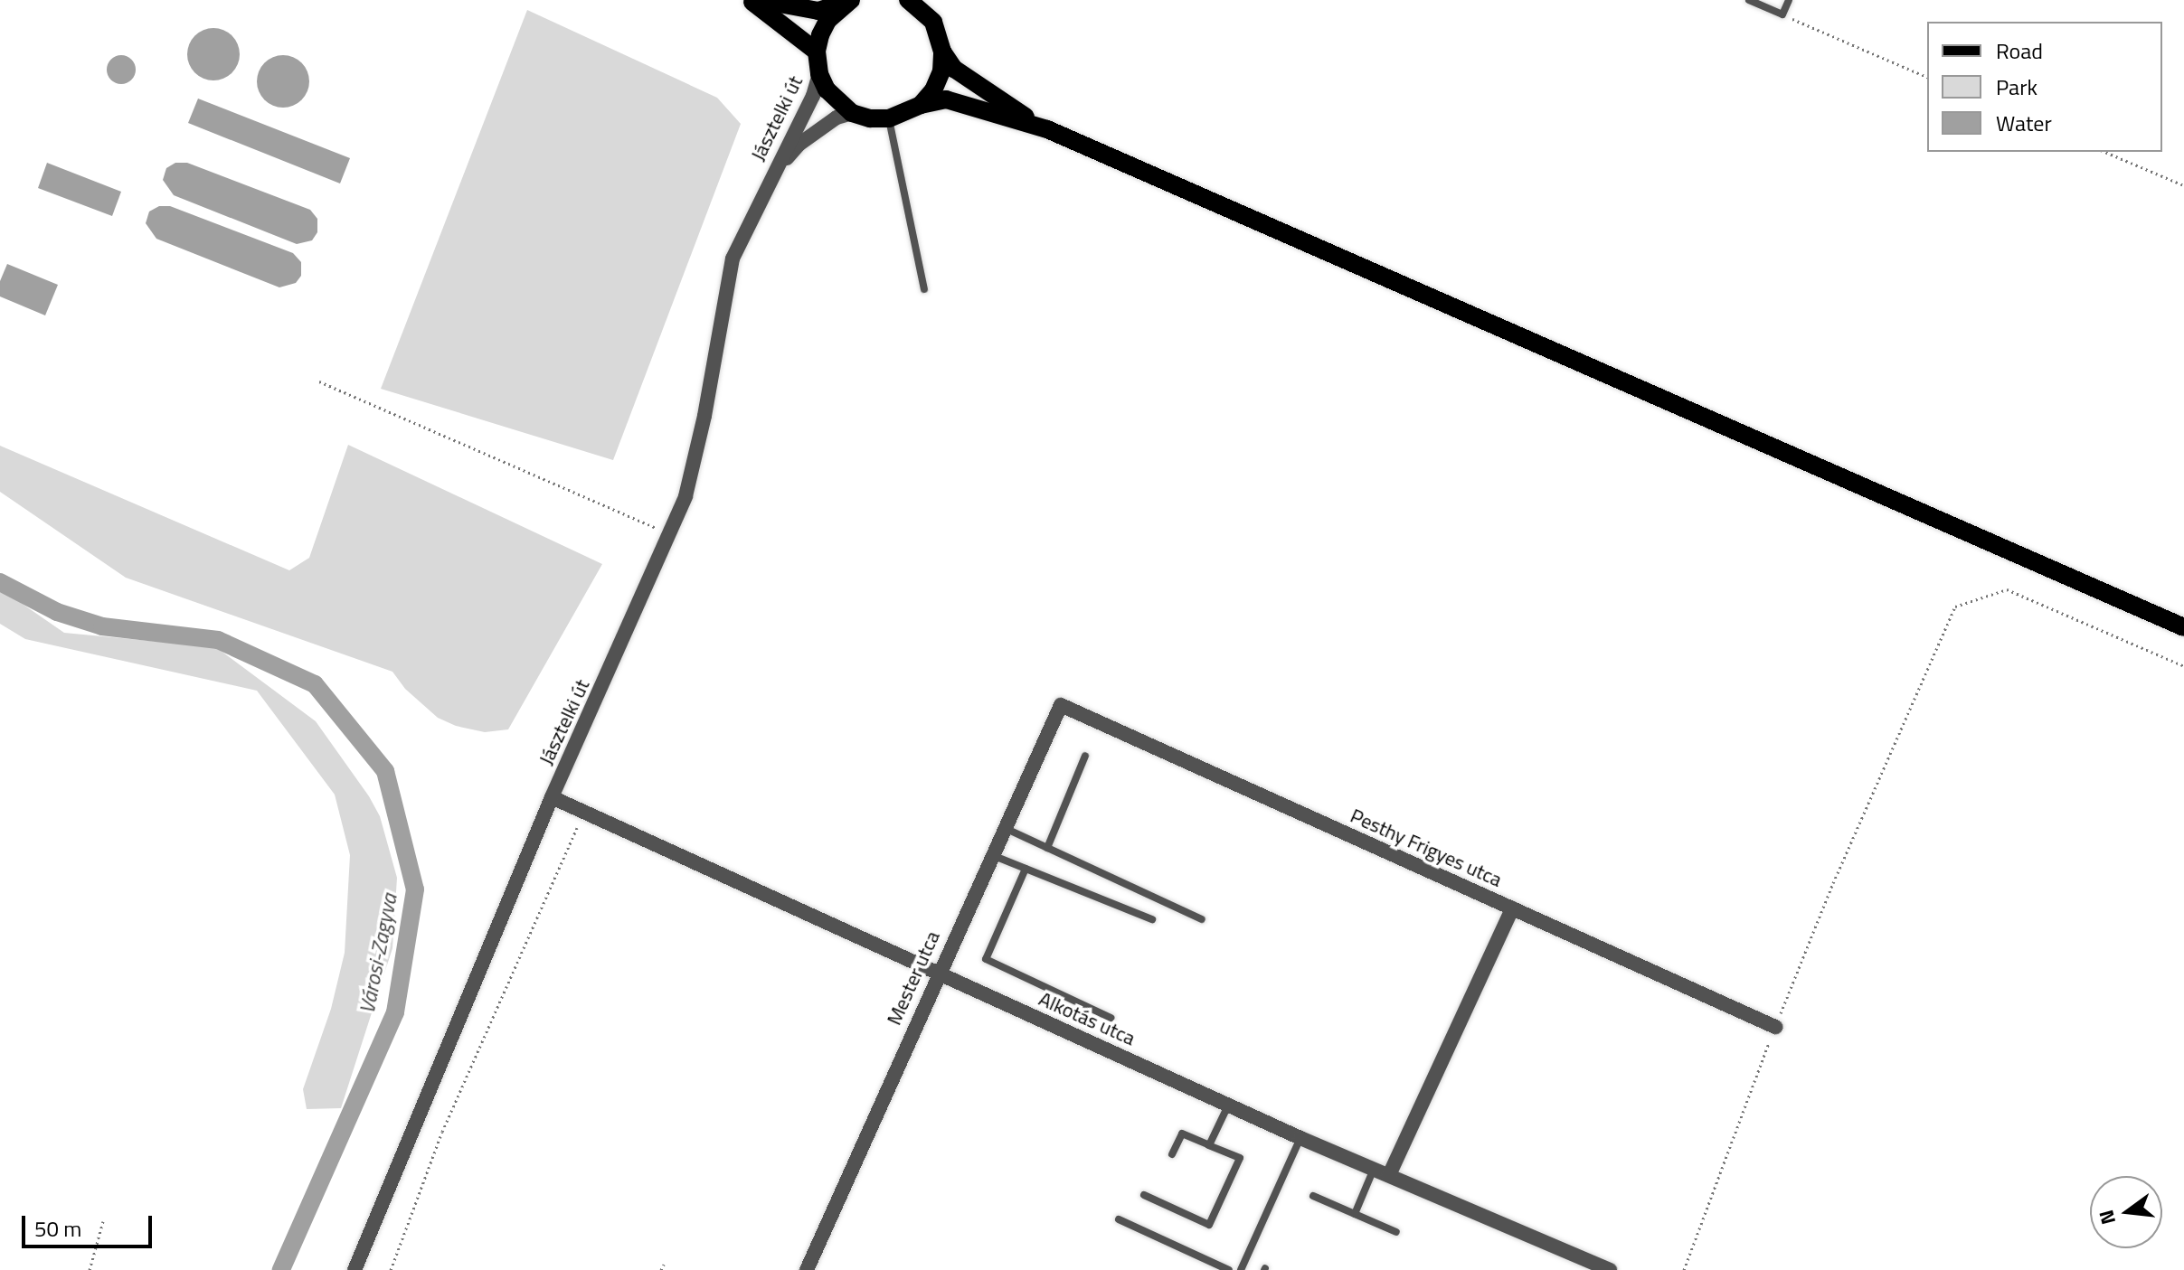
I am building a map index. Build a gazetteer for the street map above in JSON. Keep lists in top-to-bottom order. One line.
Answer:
{"streets":{"street":["Jásztelki út","Pesthy Frigyes utca","Mester utca","Alkotás utca"]},"crossings":[["Jásztelki út","Alkotás utca"],["Pesthy Frigyes utca","Mester utca"],["Mester utca","Alkotás utca"]],"water":["Városi-Zagyva"],"legend":["Road","Park","Water"],"scale_bar":"50 m","north":"left"}
